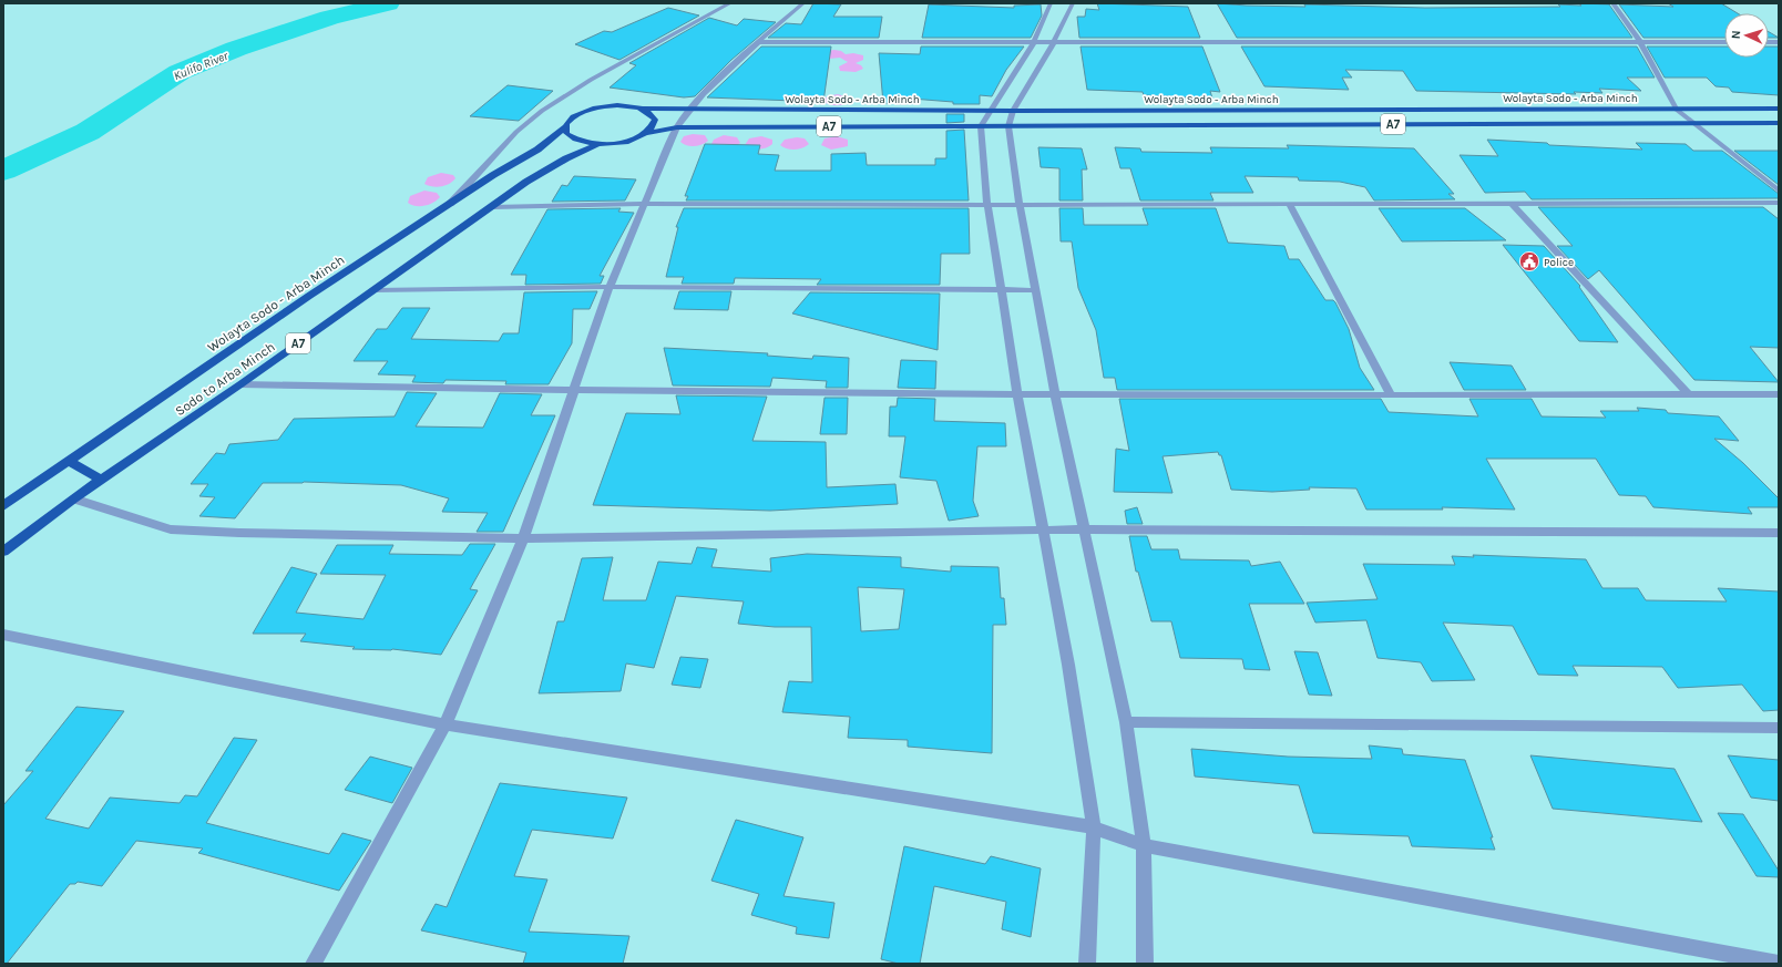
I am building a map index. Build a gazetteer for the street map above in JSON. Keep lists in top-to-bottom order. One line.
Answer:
{"streets":{"highway":["Wolayta Sodo - Arba Minch","A7","Sodo to Arba Minch"]},"crossings":[["Wolayta Sodo - Arba Minch","A7"],["A7","Sodo to Arba Minch"]],"water":["Kulifo River"],"places":{"public building":["Police"]},"north":"left"}
